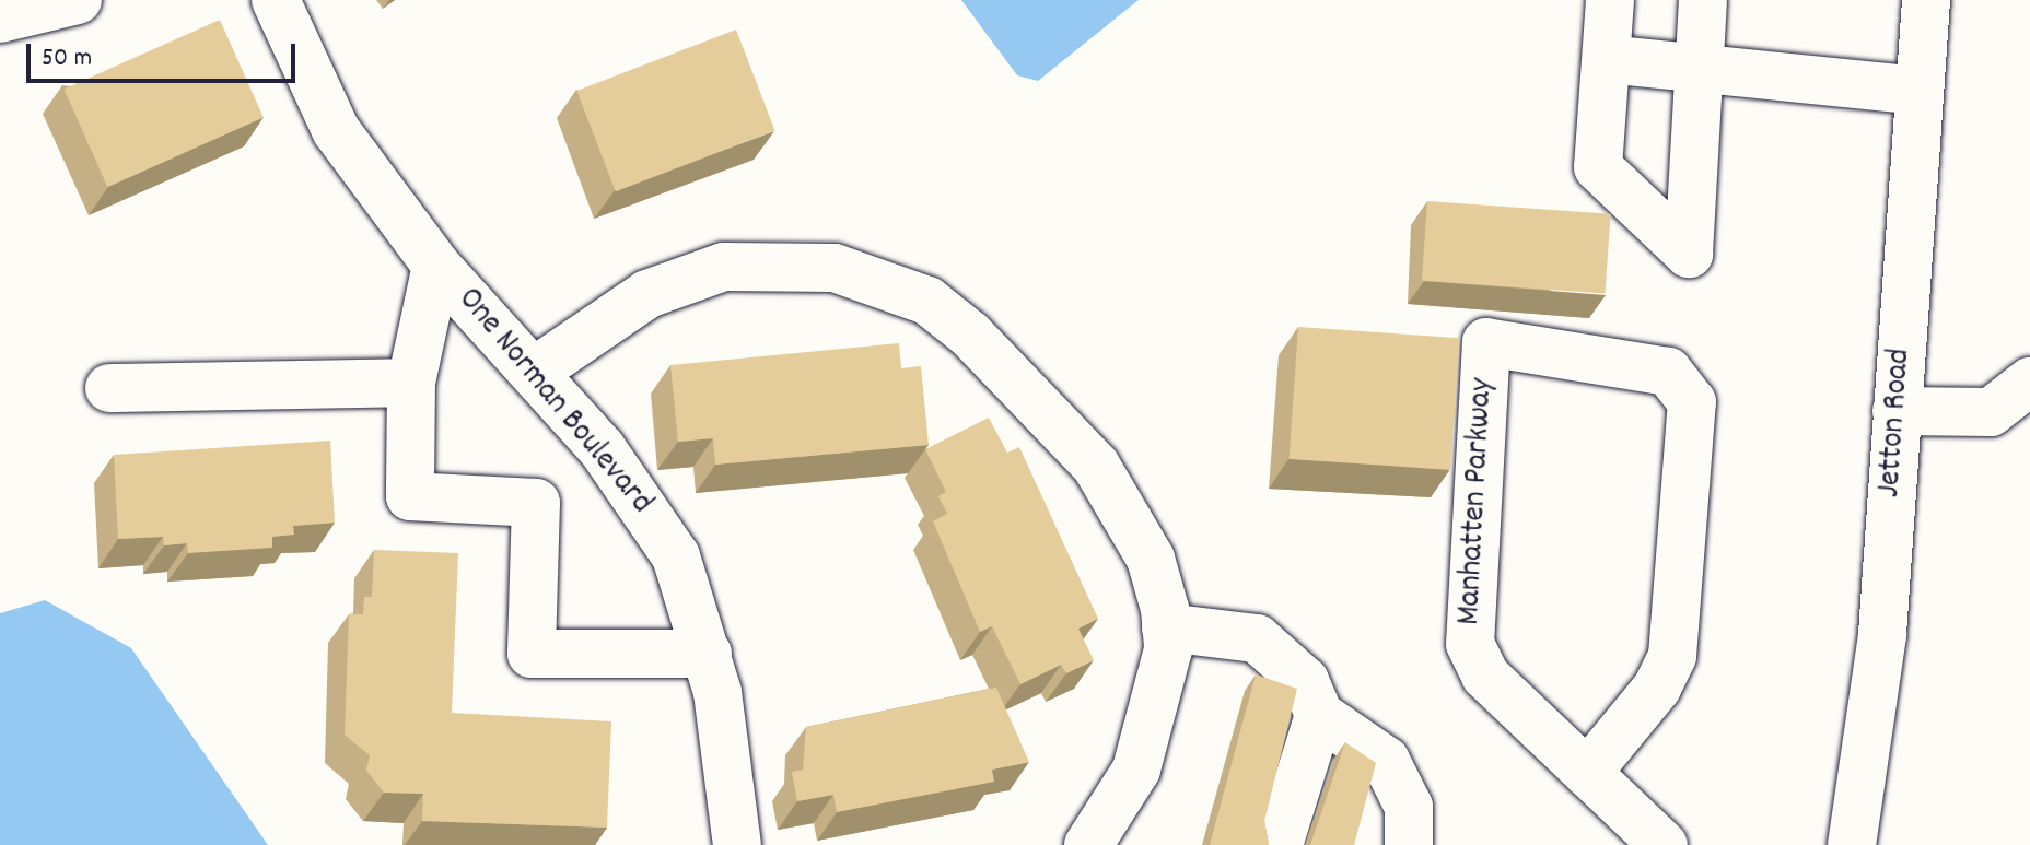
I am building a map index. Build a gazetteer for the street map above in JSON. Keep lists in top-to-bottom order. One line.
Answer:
{"streets":{"street":["One Norman Boulevard","Jetton Road","Manhatten Parkway"]},"scale_bar":"50 m"}
